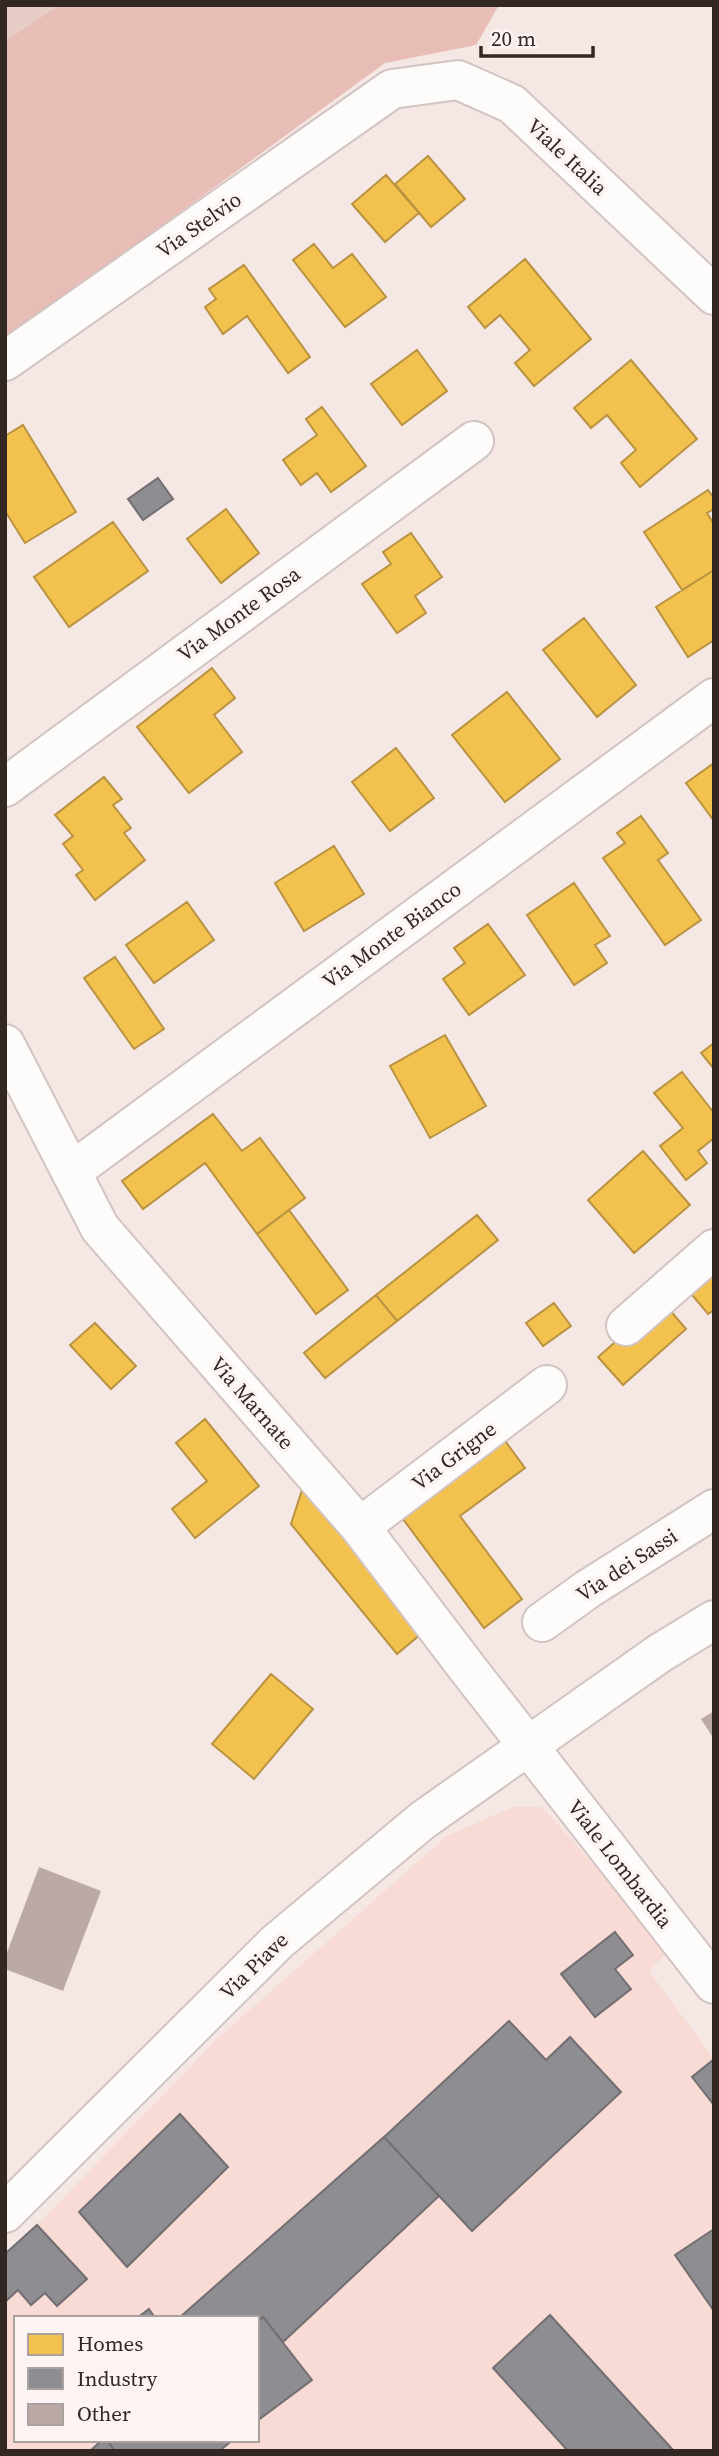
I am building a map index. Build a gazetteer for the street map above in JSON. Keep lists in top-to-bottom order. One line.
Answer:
{"streets":{"street":["Viale Italia","Via Stelvio","Via Monte Rosa","Via Monte Bianco","Via Marnate","Via Grigne","Via dei Sassi","Viale Lombardia","Via Piave"]},"crossings":[["Viale Italia","Via Stelvio"],["Via Monte Bianco","Via Marnate"],["Via Marnate","Via Grigne"],["Via Marnate","Viale Lombardia"],["Via Marnate","Via Piave"],["Viale Lombardia","Via Piave"]],"legend":["Homes","Industry","Other"],"scale_bar":"20 m"}
